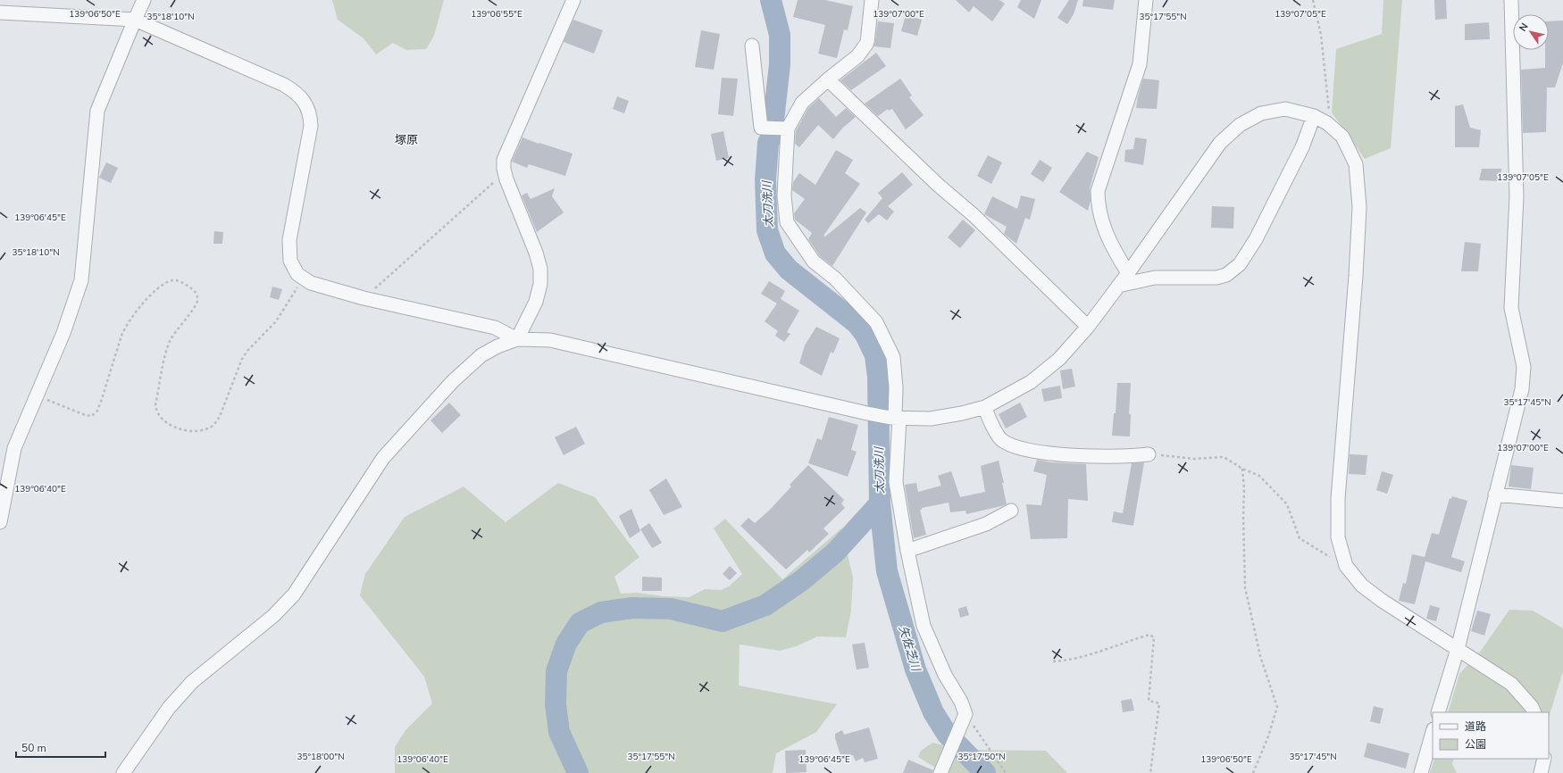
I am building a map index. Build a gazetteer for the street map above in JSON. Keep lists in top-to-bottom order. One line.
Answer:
{"districts":["塚原"],"water":["太刀洗川","矢佐芝川"],"legend":["道路","公園"],"scale_bar":"50 m","north":"top left","coordinates":["139°06'50\"E","139°06'55\"E","139°07'00\"E","139°07'05\"E","35°17'55\"N","35°18'10\"N","139°06'45\"E","35°17'45\"N","139°06'40\"E","35°18'00\"N","35°17'50\"N"]}
